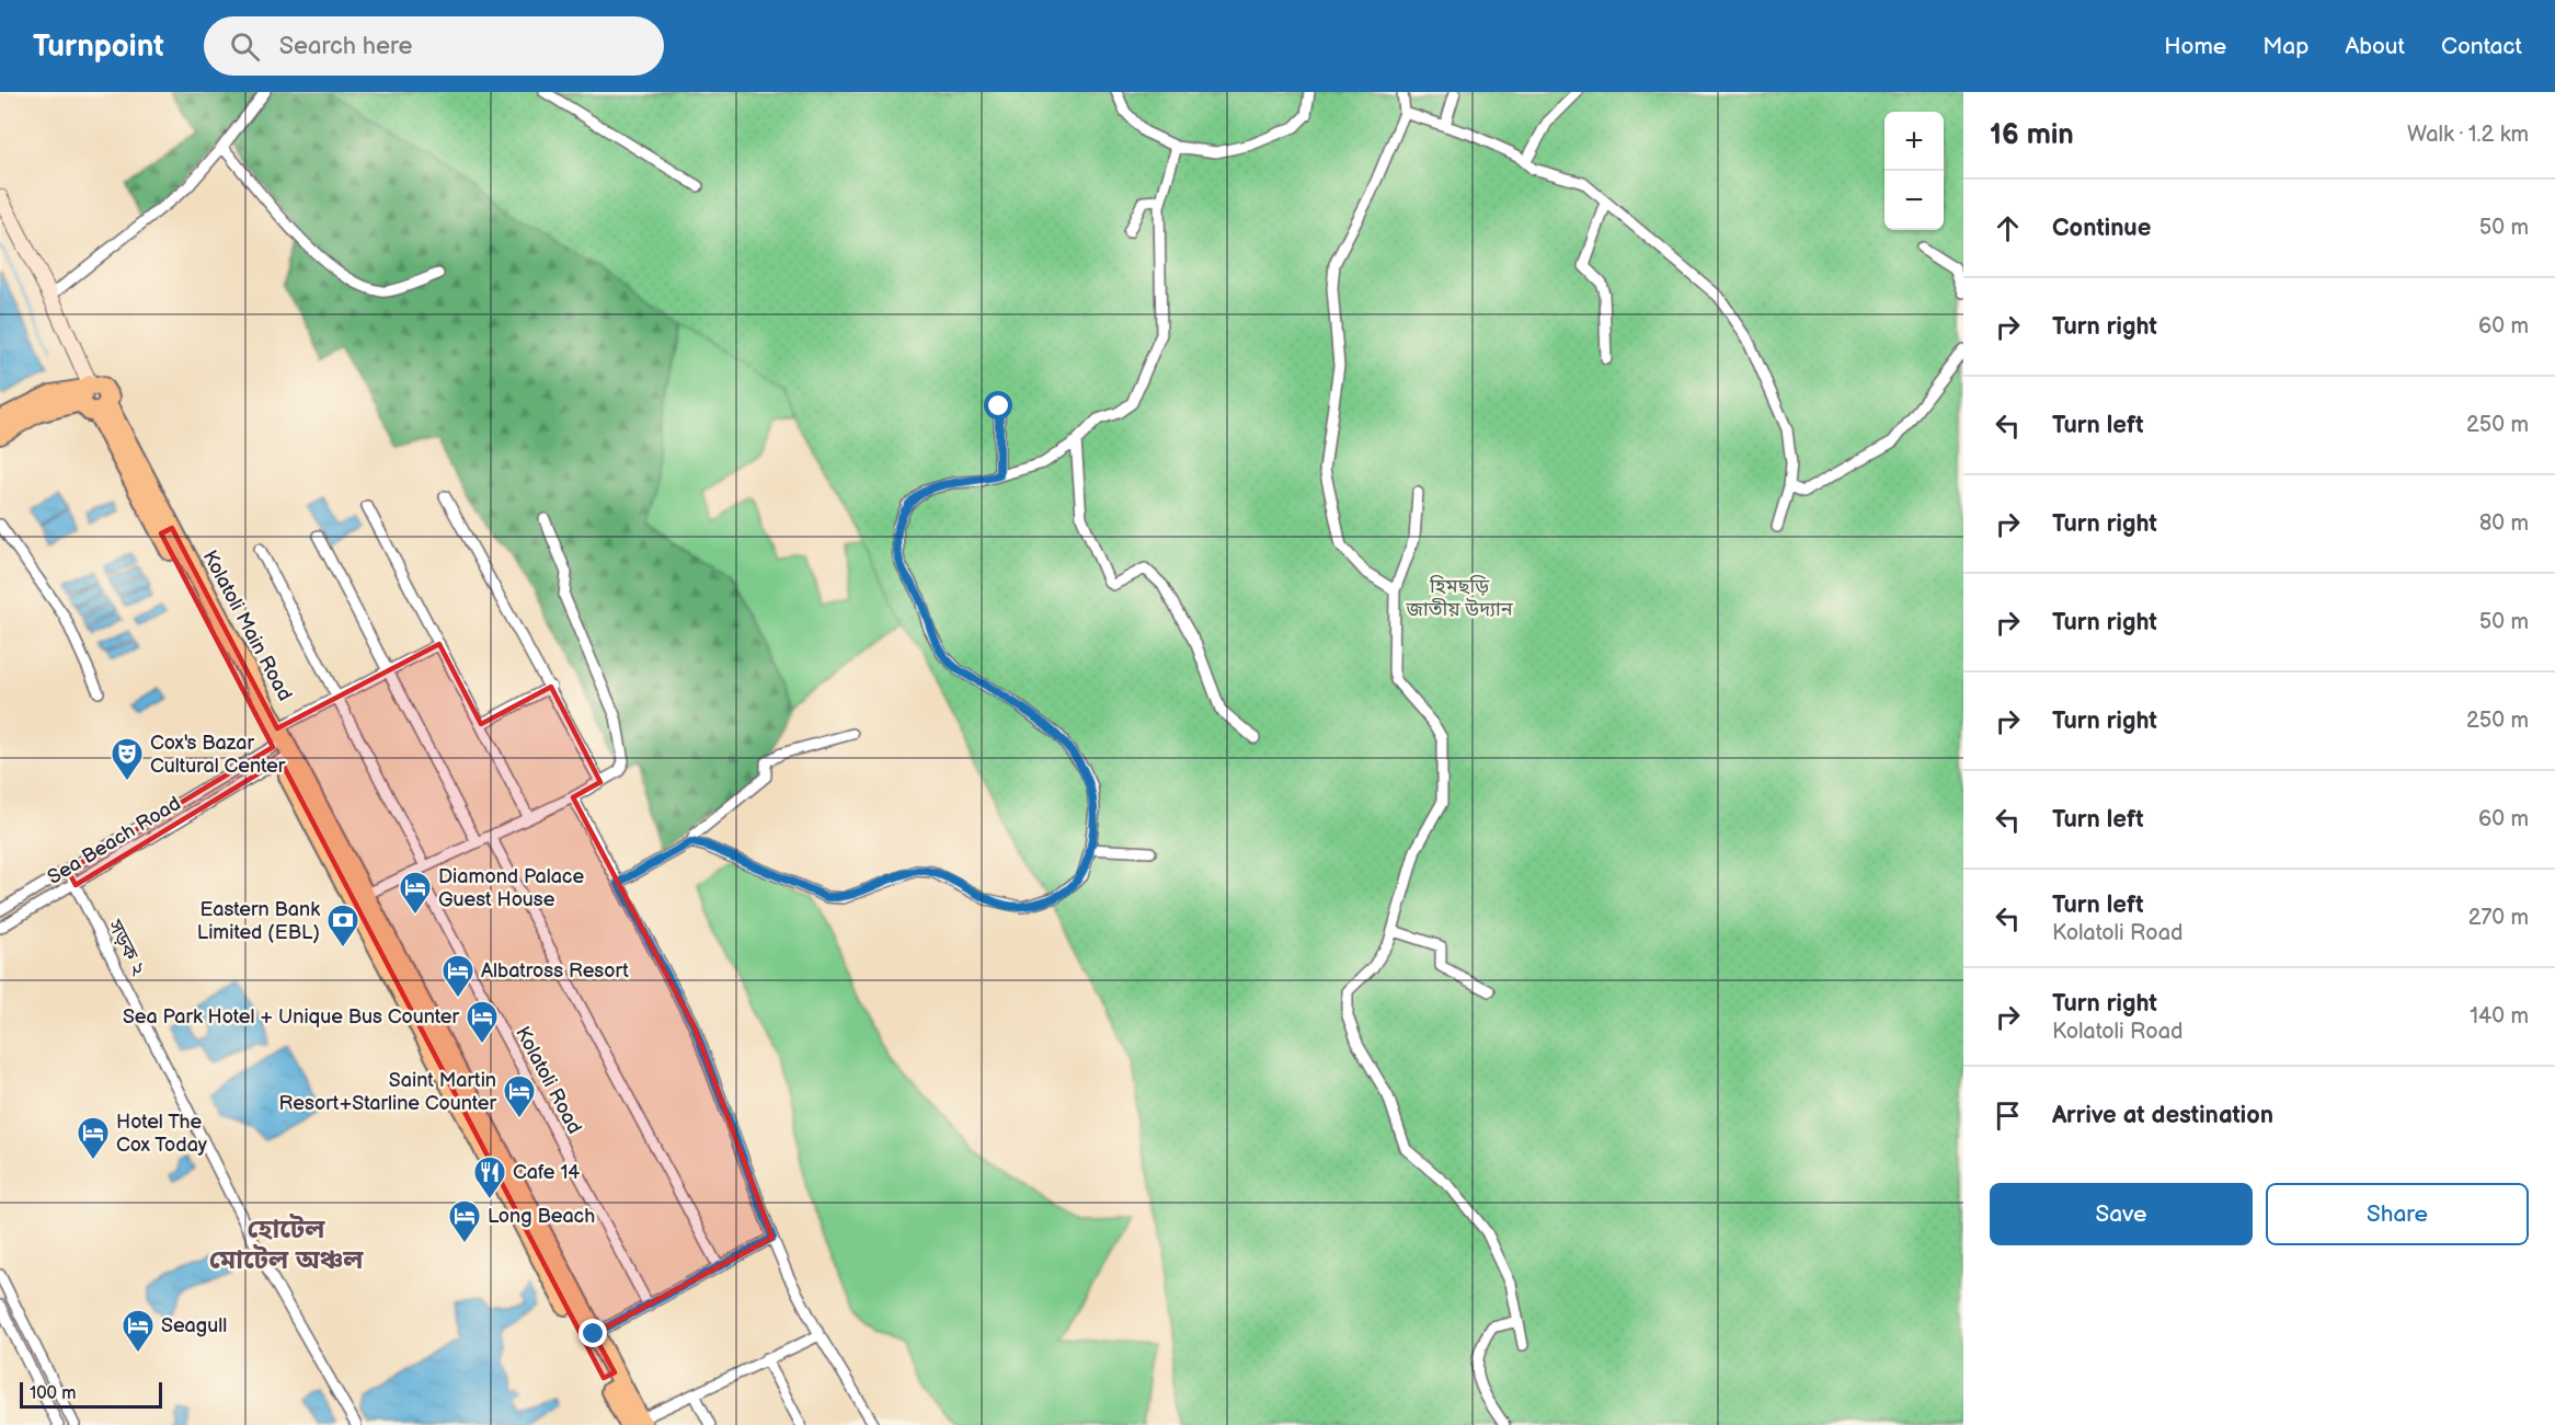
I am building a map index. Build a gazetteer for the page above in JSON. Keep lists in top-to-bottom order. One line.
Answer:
{"streets":{"highway":["Kolatoli Main Road"],"street":["Sea Beach Road","সড়ক ২","Kolatoli Road"]},"crossings":[["Kolatoli Main Road","Sea Beach Road"],["Sea Beach Road","সড়ক ২"]],"districts":["হোটেল মোটেল অঞ্চল"],"parks":["হিমছড়ি জাতীয় উদ্যান"],"places":{"theatre":["Cox's Bazar Cultural Center"],"hotel":["Diamond Palace Guest House","Albatross Resort","Sea Park Hotel + Unique Bus Counter","Saint Martin Resort+Starline Counter","Hotel The Cox Today","Long Beach","Seagull"],"bank":["Eastern Bank Limited (EBL)"],"restaurant":["Cafe 14"]},"scale_bar":"100 m","page":{"header":"Turnpoint","search":"Search here","nav":["Home","Map","About","Contact"],"heading":["16 min","Walk · 1.2 km"],"map_buttons":["+","−"],"list":[["Continue","50 m"],["Turn right","60 m"],["Turn left","250 m"],["Turn right","80 m"],["Turn right","50 m"],["Turn right","250 m"],["Turn left","60 m"],["Turn left","Kolatoli Road","270 m"],["Turn right","Kolatoli Road","140 m"],"Arrive at destination"],"buttons":["Save","Share"],"scale":"100 m"}}
